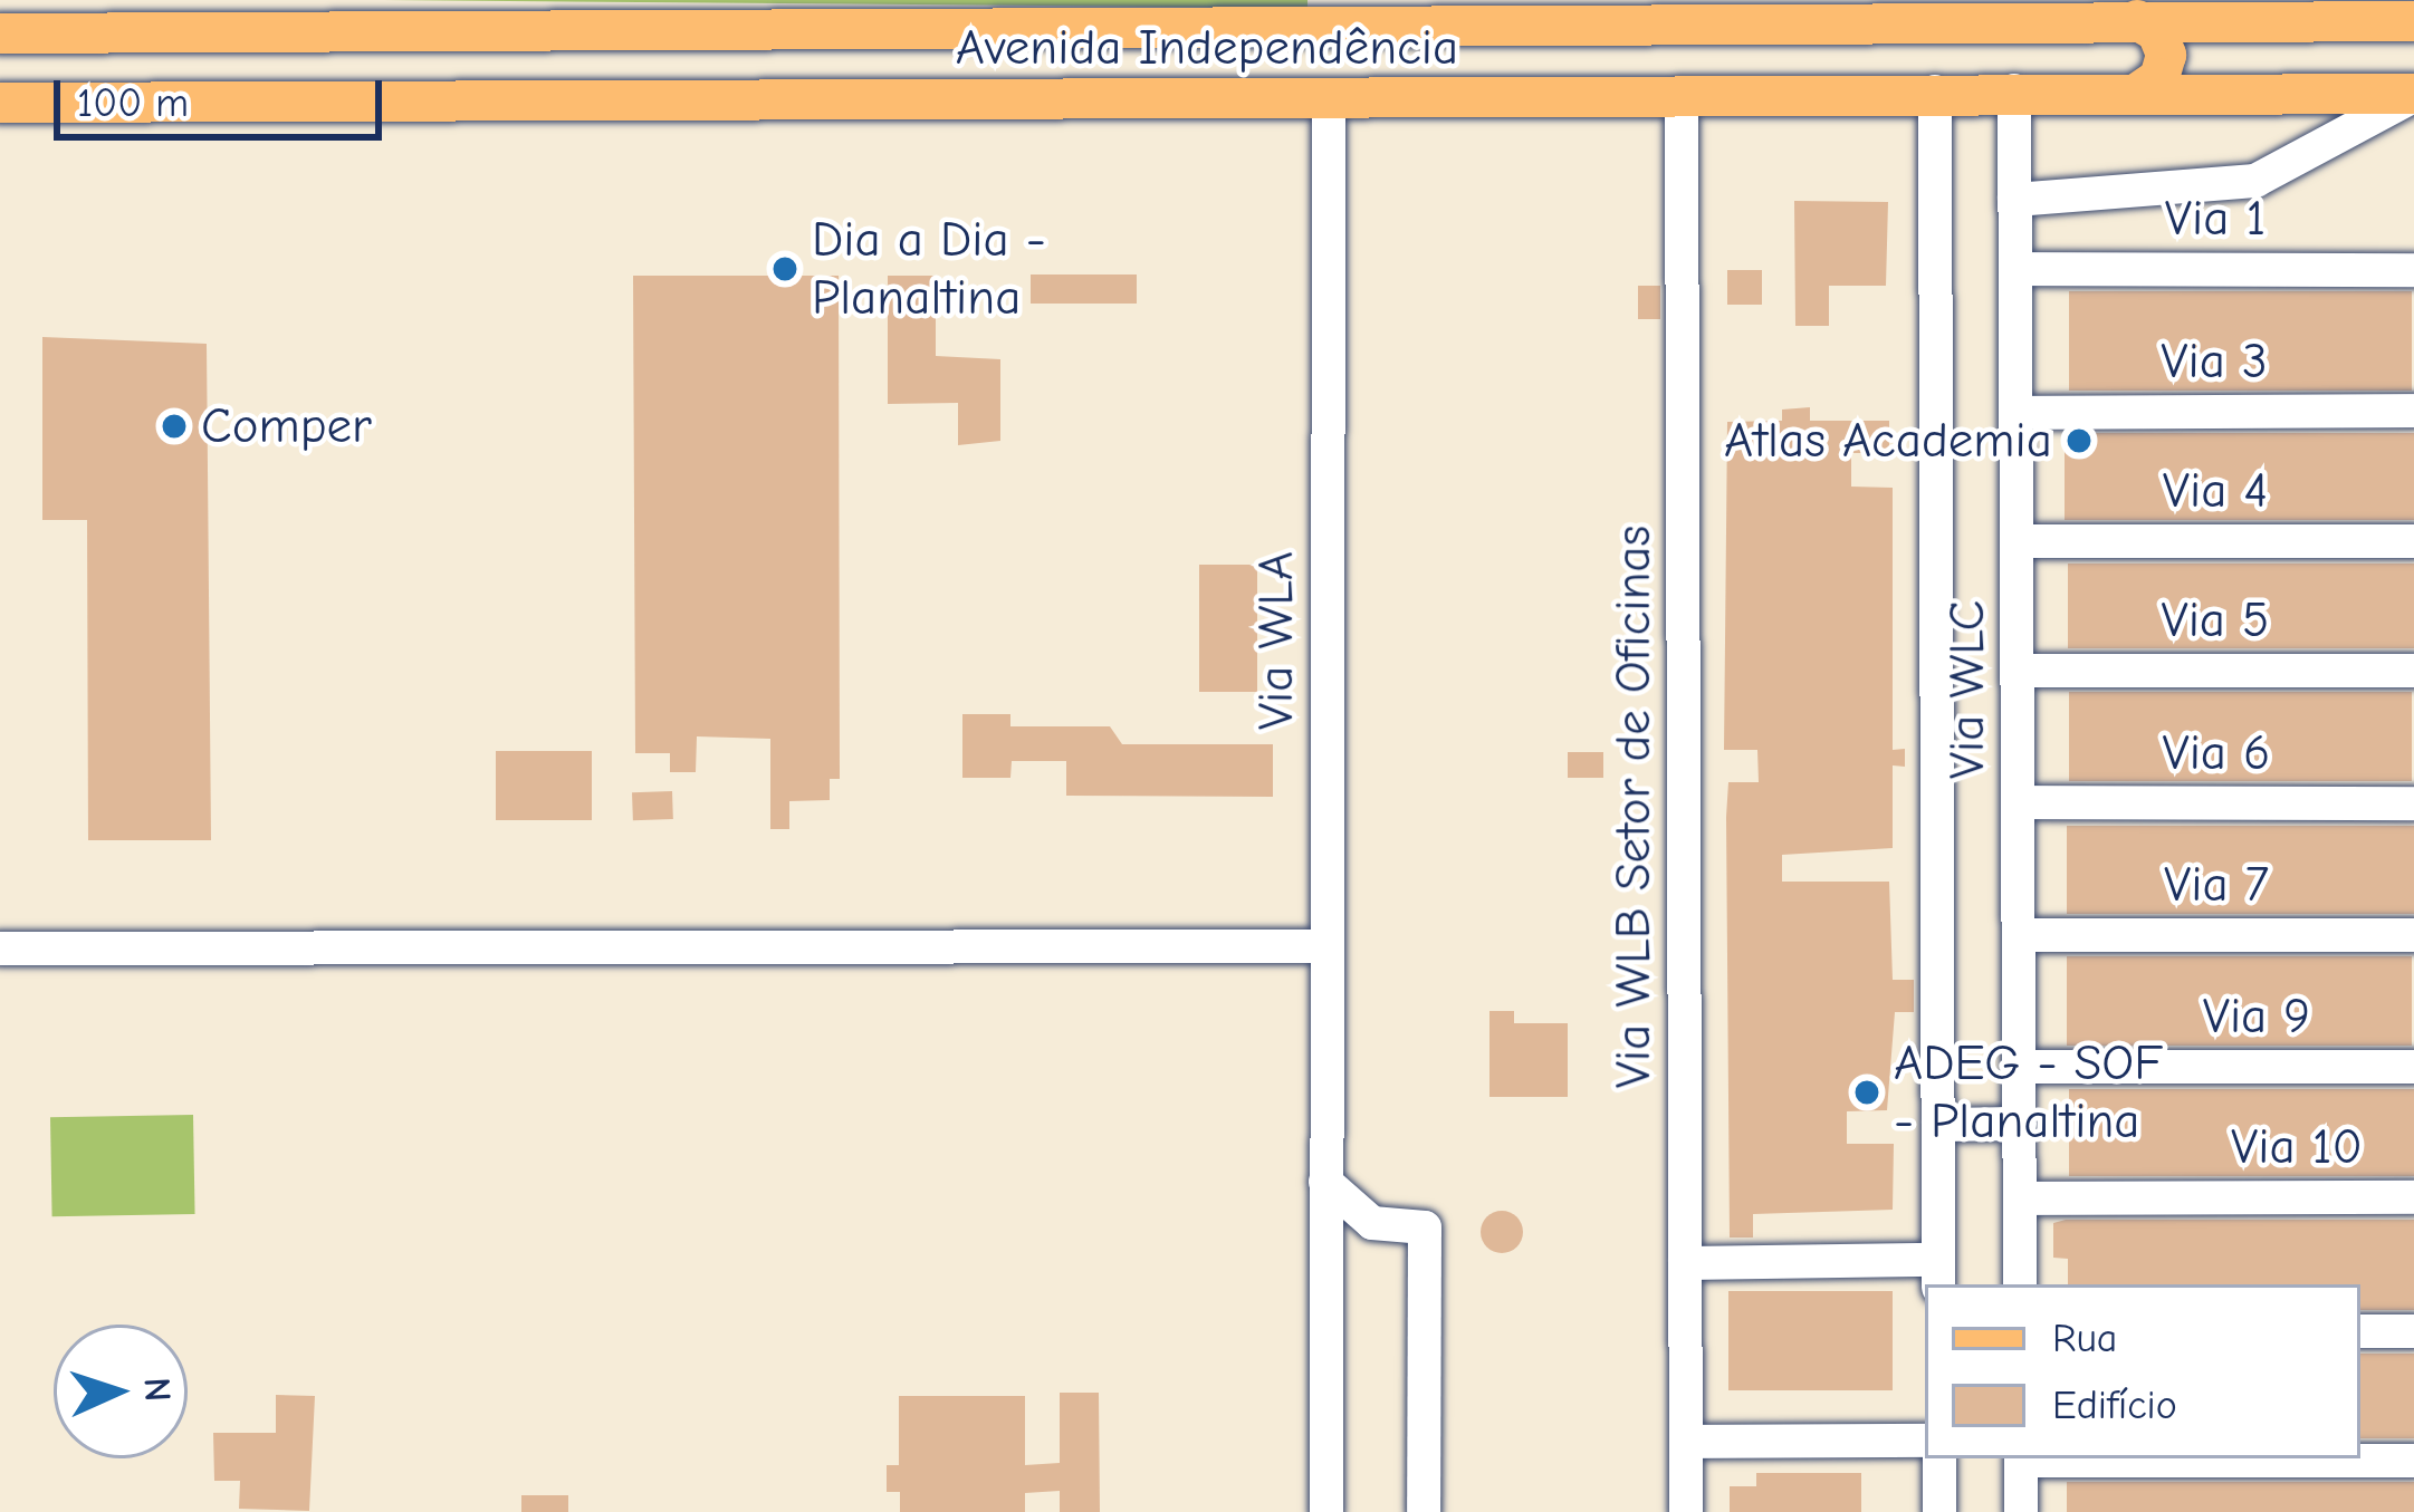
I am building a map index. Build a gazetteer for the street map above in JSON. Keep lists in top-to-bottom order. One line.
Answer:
{"streets":{"main road":["Avenida Independência"],"street":["Via 1","Via 3","Via 4","Via 5","Via WLA","Via WLC","Via 6","Via WLB Setor de Oficinas","Via 7","Via 9","Via 10"]},"crossings":[["Avenida Independência","Via WLA"],["Avenida Independência","Via WLC"],["Avenida Independência","Via WLB Setor de Oficinas"],["Via 1","Via WLC"],["Via 3","Via WLC"],["Via 4","Via WLC"],["Via 5","Via WLC"],["Via WLC","Via 6"],["Via WLC","Via 7"],["Via WLC","Via 9"],["Via WLC","Via 10"]],"places":["Dia a Dia - Planaltina","Comper","Atlas Academia","ADEG - SOF - Planaltina"],"legend":["Rua","Edifício"],"scale_bar":"100 m","north":"right"}
